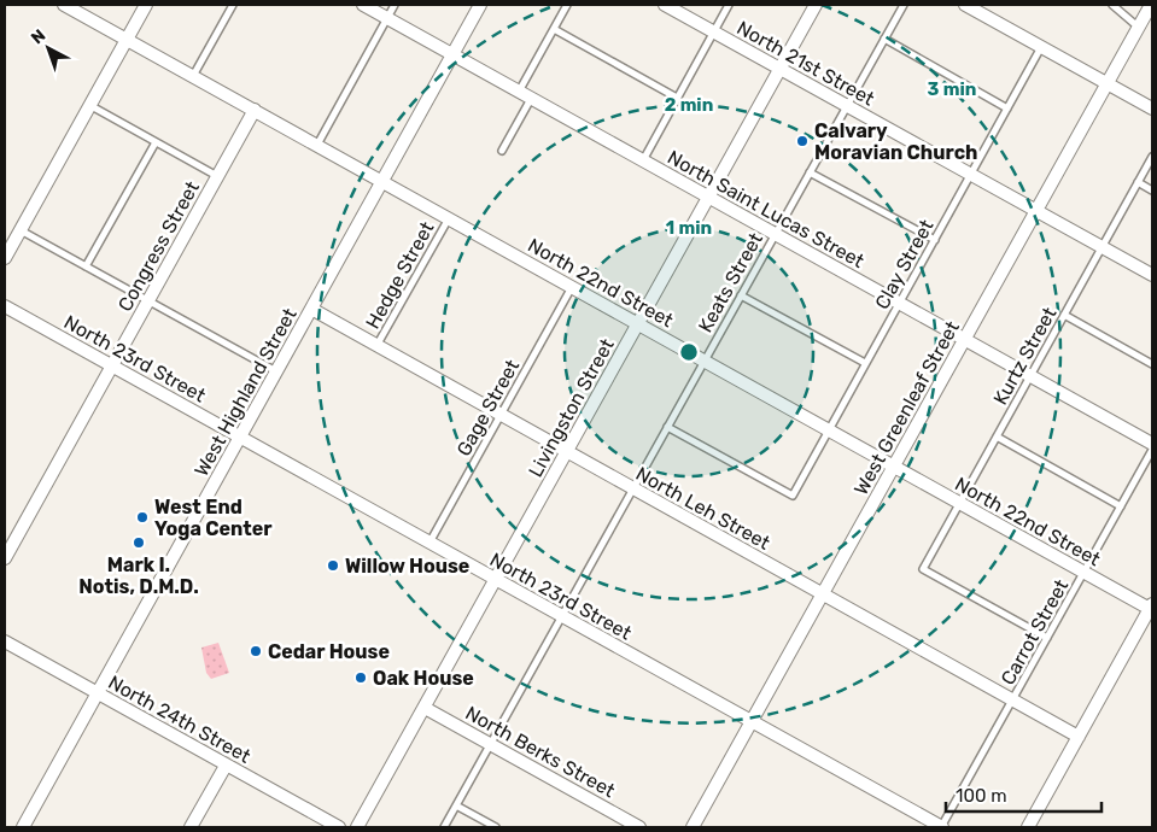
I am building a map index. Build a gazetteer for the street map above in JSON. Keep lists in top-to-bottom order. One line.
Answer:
{"streets":{"street":["North 21st Street","North Saint Lucas Street","Congress Street","North 22nd Street","North 23rd Street","West Highland Street","Livingston Street","West Greenleaf Street","North Leh Street","North 24th Street","North Berks Street"],"lane":["Clay Street","Hedge Street","Keats Street","Kurtz Street","Gage Street","Carrot Street"]},"crossings":[["North 21st Street","Clay Street"],["North 21st Street","Keats Street"],["North 21st Street","Kurtz Street"],["North 21st Street","Livingston Street"],["North 21st Street","West Greenleaf Street"],["North Saint Lucas Street","Clay Street"],["North Saint Lucas Street","Keats Street"],["North Saint Lucas Street","Kurtz Street"],["North Saint Lucas Street","West Highland Street"],["North Saint Lucas Street","Livingston Street"],["North Saint Lucas Street","West Greenleaf Street"],["Congress Street","North 22nd Street"],["Congress Street","North 23rd Street"],["Clay Street","North 22nd Street"],["Clay Street","Keats Street"],["Hedge Street","North 22nd Street"],["Hedge Street","North Leh Street"],["North 22nd Street","Keats Street"],["North 22nd Street","Kurtz Street"],["North 22nd Street","West Highland Street"],["North 22nd Street","Gage Street"],["North 22nd Street","Livingston Street"],["North 22nd Street","West Greenleaf Street"],["North 22nd Street","Carrot Street"],["Keats Street","North 23rd Street"],["Keats Street","North Leh Street"],["Keats Street","North Berks Street"],["Kurtz Street","Carrot Street"],["North 23rd Street","West Highland Street"],["North 23rd Street","Gage Street"],["North 23rd Street","Livingston Street"],["North 23rd Street","West Greenleaf Street"],["North 23rd Street","Carrot Street"],["West Highland Street","North Leh Street"],["West Highland Street","North 24th Street"],["Gage Street","North Leh Street"],["Livingston Street","North Leh Street"],["Livingston Street","North Berks Street"],["West Greenleaf Street","North Leh Street"],["North Leh Street","Carrot Street"]],"places":["Calvary Moravian Church","West End Yoga Center","Mark I. Notis, D.M.D.","Willow House","Cedar House","Oak House"],"scale_bar":"100 m","north":"top left","rings":["3 min","2 min","1 min"]}
